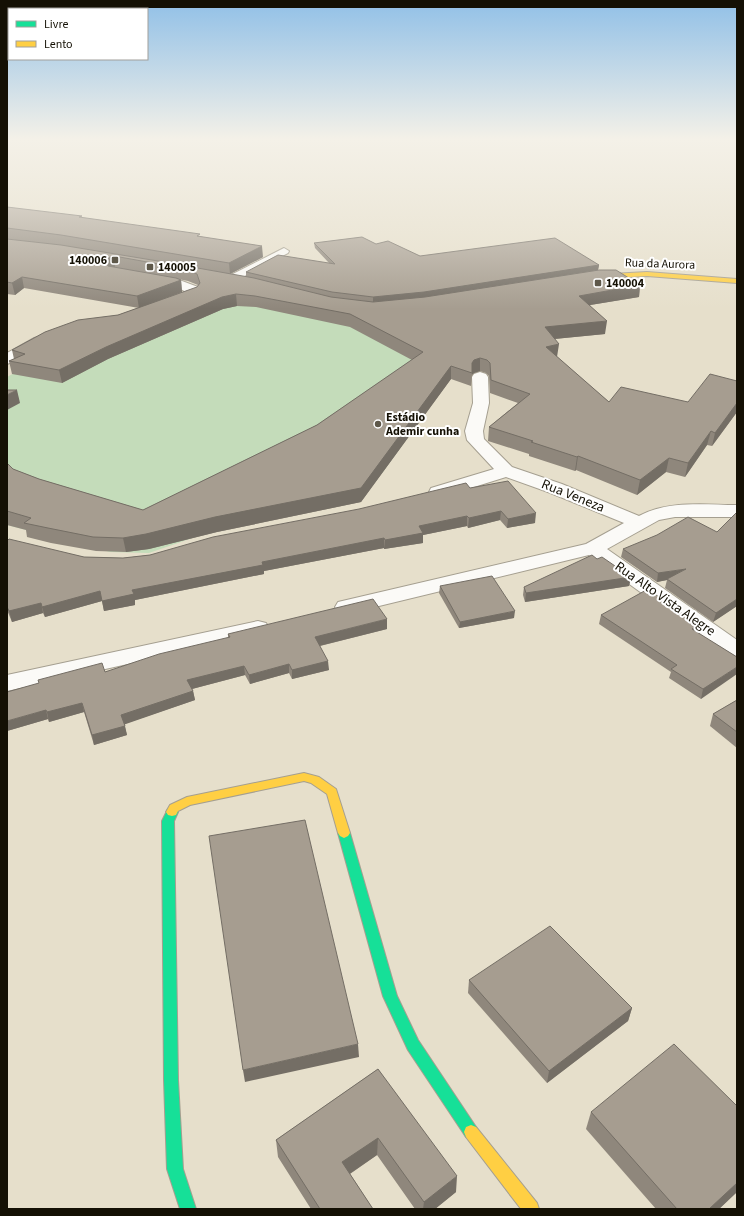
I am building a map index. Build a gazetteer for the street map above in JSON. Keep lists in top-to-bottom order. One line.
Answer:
{"streets":{"street":["Rua da Aurora","Rua Veneza","Rua Alto Vista Alegre"]},"places":{"transit":["140006","140005","140004"],"other":["Estádio Ademir cunha"]},"legend":["Livre","Lento"]}
